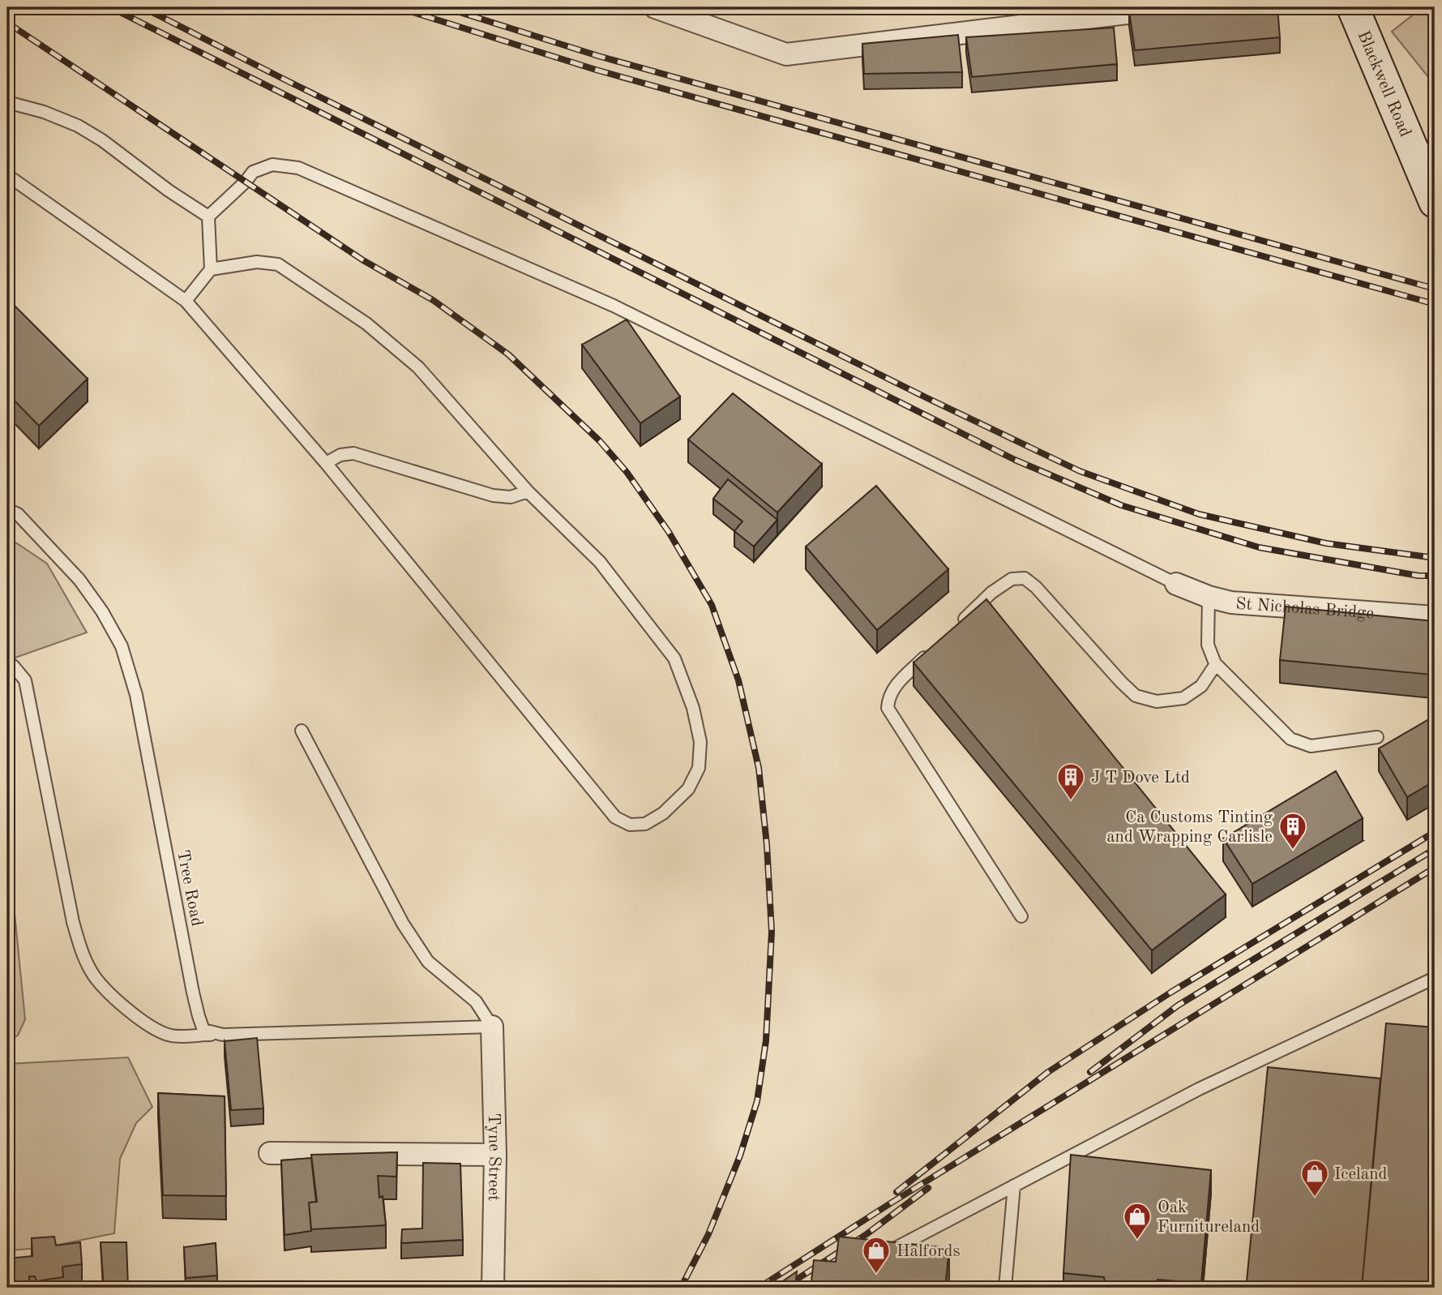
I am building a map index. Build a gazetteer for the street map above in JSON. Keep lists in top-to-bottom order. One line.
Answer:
{"streets":{"street":["Blackwell Road","St Nicholas Bridge","Tyne Street"],"lane":["Tree Road"]},"places":{"building":["J T Dove Ltd","Ca Customs Tinting and Wrapping Carlisle"],"shop":["Iceland","Oak Furnitureland","Halfords"]}}
